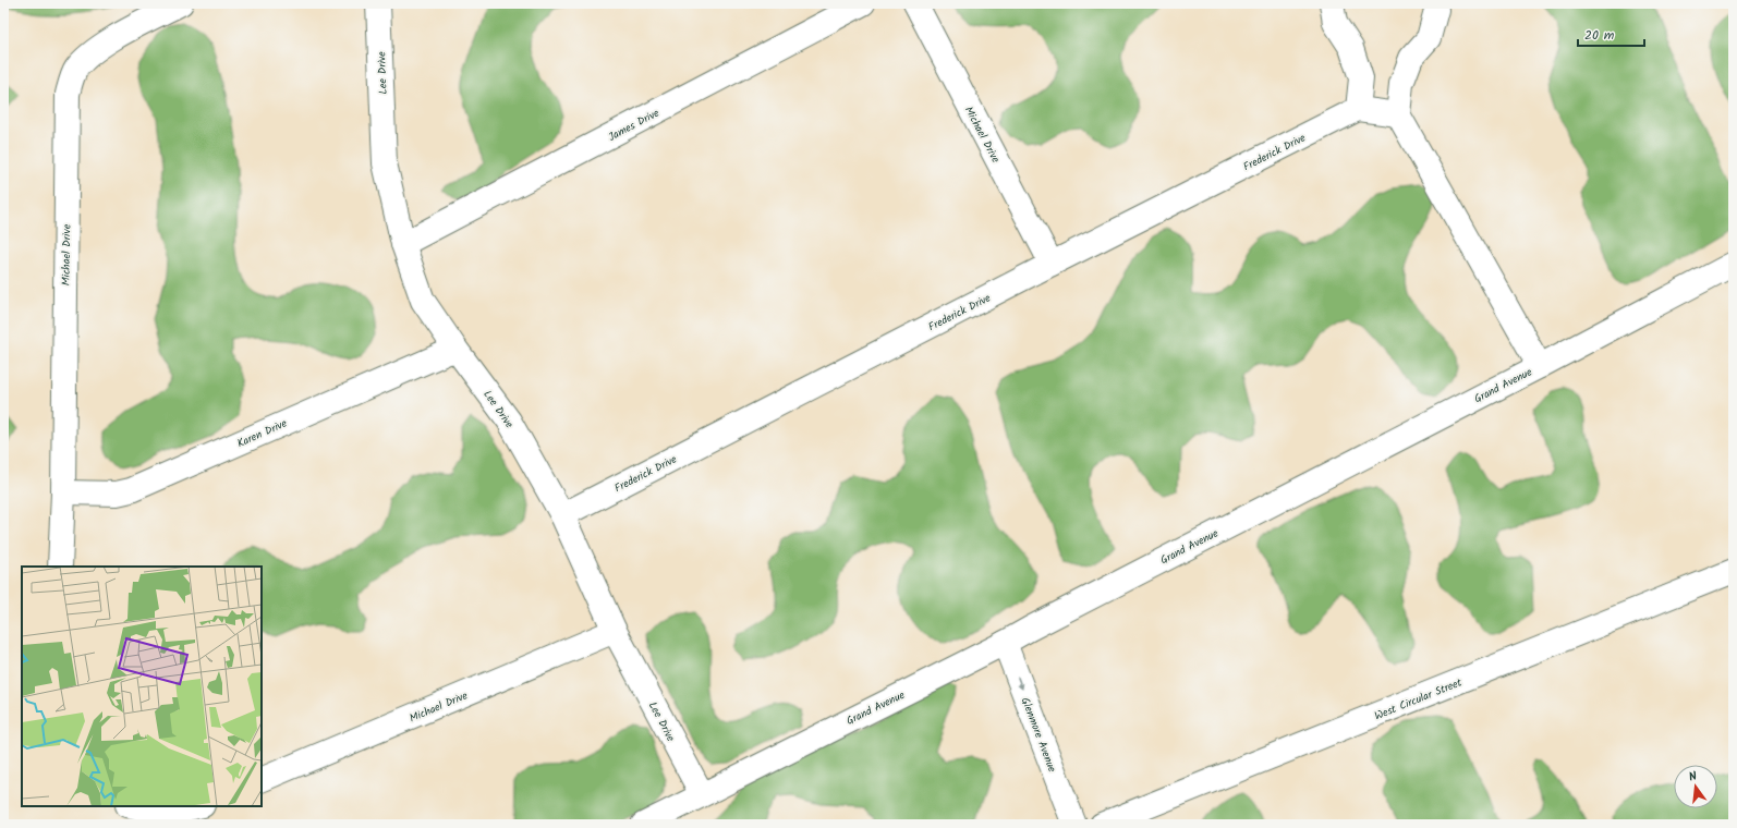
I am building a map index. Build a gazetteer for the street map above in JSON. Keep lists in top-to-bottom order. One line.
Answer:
{"streets":{"street":["Lee Drive","James Drive","Michael Drive","Frederick Drive","Grand Avenue","Karen Drive","West Circular Street","Glenmore Avenue"]},"crossings":[["Lee Drive","James Drive"],["Lee Drive","Michael Drive"],["Lee Drive","Frederick Drive"],["Lee Drive","Grand Avenue"],["Lee Drive","Karen Drive"],["Michael Drive","Frederick Drive"],["Michael Drive","Karen Drive"],["Grand Avenue","Glenmore Avenue"]],"one_way":["Glenmore Avenue"],"scale_bar":"20 m","north":"top"}
